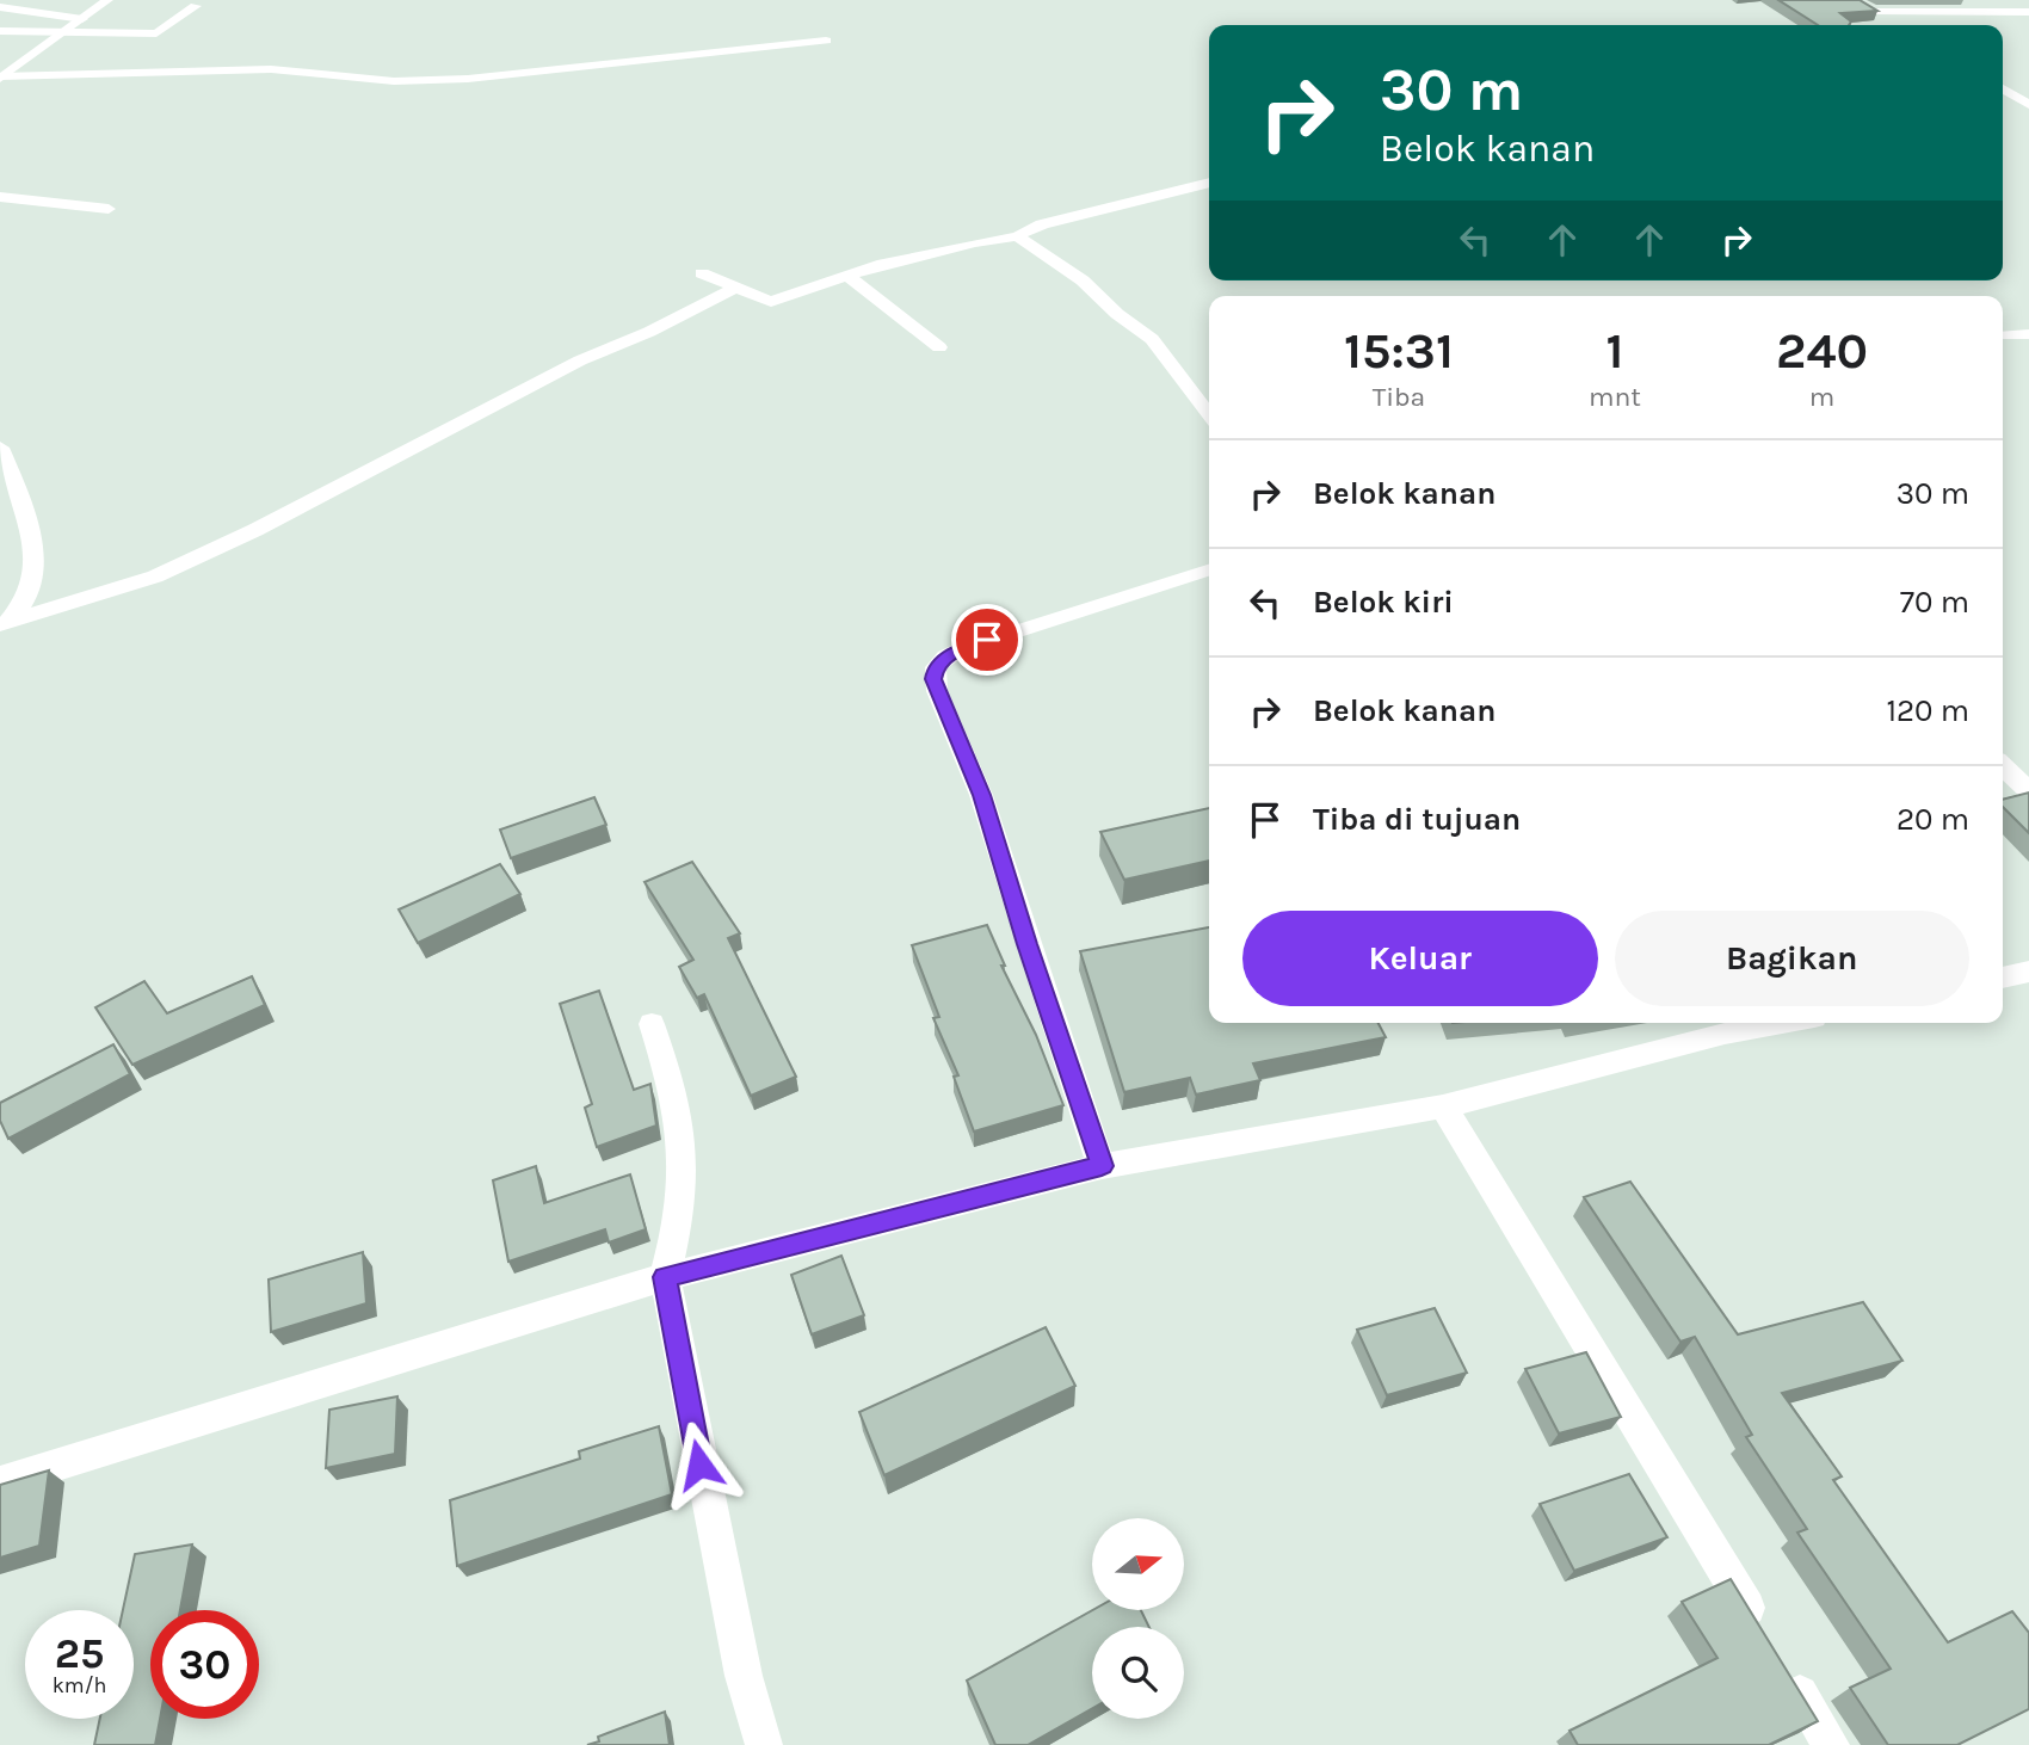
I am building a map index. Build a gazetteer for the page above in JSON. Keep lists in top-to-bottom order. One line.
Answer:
{"north":"right","page":{"turn":["30 m","Belok kanan"],"eta":["15:31","Tiba","1","mnt","240","m"],"list":[{"name":"Belok kanan","value":"30 m"},{"name":"Belok kiri","value":"70 m"},{"name":"Belok kanan","value":"120 m"},{"name":"Tiba di tujuan","value":"20 m"}],"buttons":["Keluar","Bagikan"],"speed":"25 km/h","limit":"30"}}
